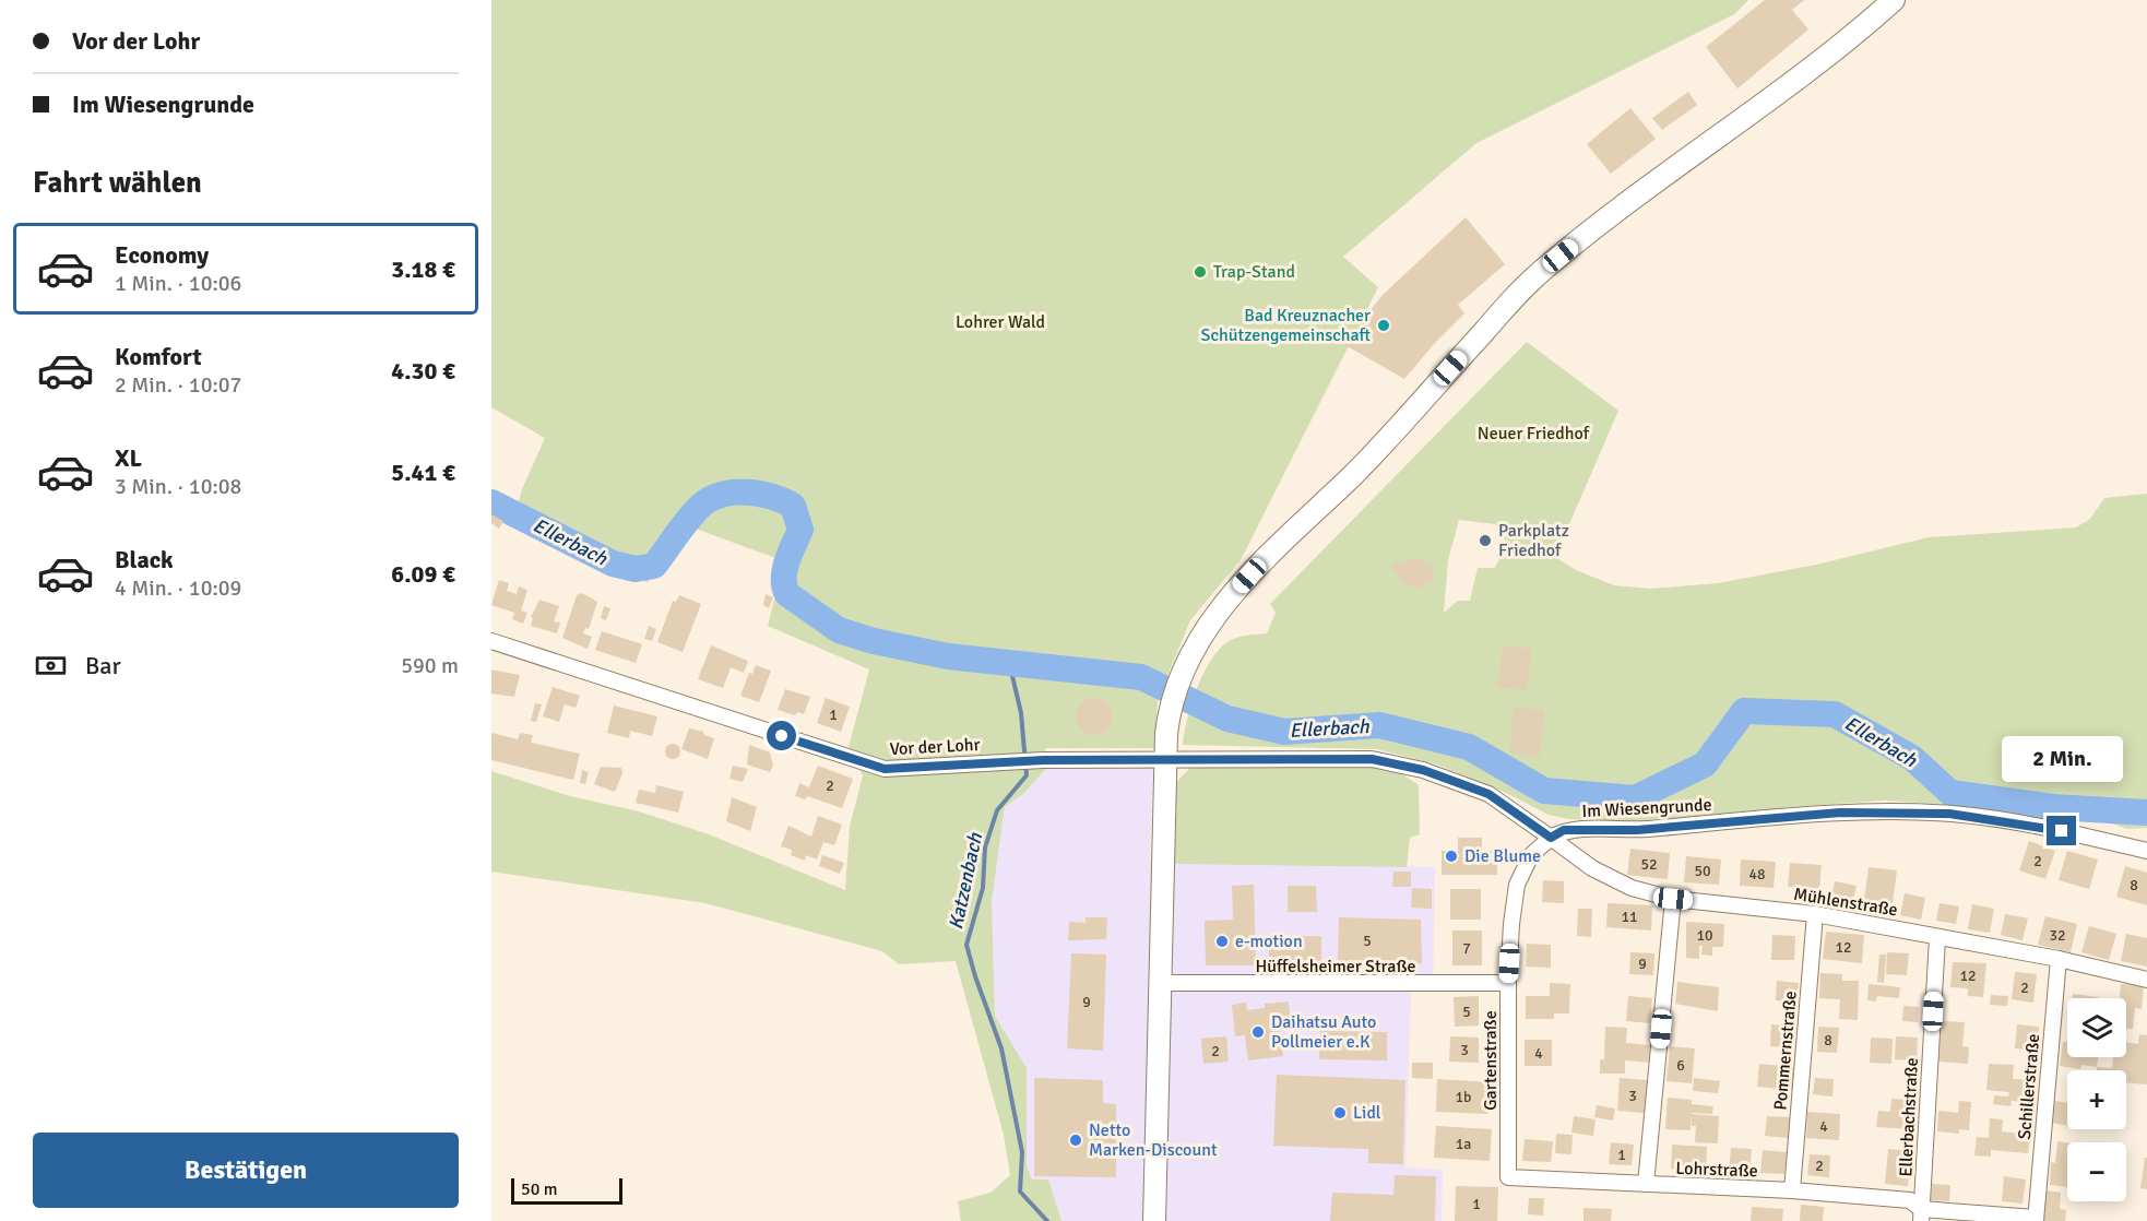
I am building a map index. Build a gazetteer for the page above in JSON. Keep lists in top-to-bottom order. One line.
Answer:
{"streets":{"street":["Vor der Lohr","Im Wiesengrunde","Mühlenstraße","Hüffelsheimer Straße","Pommernstraße","Gartenstraße","Schillerstraße","Ellerbachstraße","Lohrstraße"]},"crossings":[["Im Wiesengrunde","Mühlenstraße"],["Im Wiesengrunde","Gartenstraße"],["Mühlenstraße","Pommernstraße"],["Mühlenstraße","Gartenstraße"],["Mühlenstraße","Schillerstraße"],["Mühlenstraße","Ellerbachstraße"],["Hüffelsheimer Straße","Gartenstraße"],["Pommernstraße","Lohrstraße"],["Gartenstraße","Lohrstraße"],["Schillerstraße","Ellerbachstraße"],["Schillerstraße","Lohrstraße"],["Ellerbachstraße","Lohrstraße"]],"water":["Ellerbach","Katzenbach"],"parks":["Lohrer Wald","Neuer Friedhof"],"places":["Trap-Stand","Bad Kreuznacher Schützengemeinschaft","Parkplatz Friedhof","Die Blume","e-motion","Daihatsu Auto Pollmeier e.K","Lidl","Netto Marken-Discount"],"house_numbers":["1","2","2","52","50","48","8","11","10","32","5","12","7","9","12","2","9","5","8","3","2","4","6","3","1b","4","1a","1","2","1"],"scale_bar":"50 m","page":{"banner":["Vor der Lohr","Im Wiesengrunde"],"heading":"Fahrt wählen","list":[{"name":"Economy","note":"1 Min. · 10:06","value":"3.18 €"},{"name":"Komfort","note":"2 Min. · 10:07","value":"4.30 €"},{"name":"XL","note":"3 Min. · 10:08","value":"5.41 €"},{"name":"Black","note":"4 Min. · 10:09","value":"6.09 €"}],"pay":["Bar","590 m"],"bubble":"2 Min.","map_buttons":["+","−"],"buttons":"Bestätigen","scale":"50 m"}}
